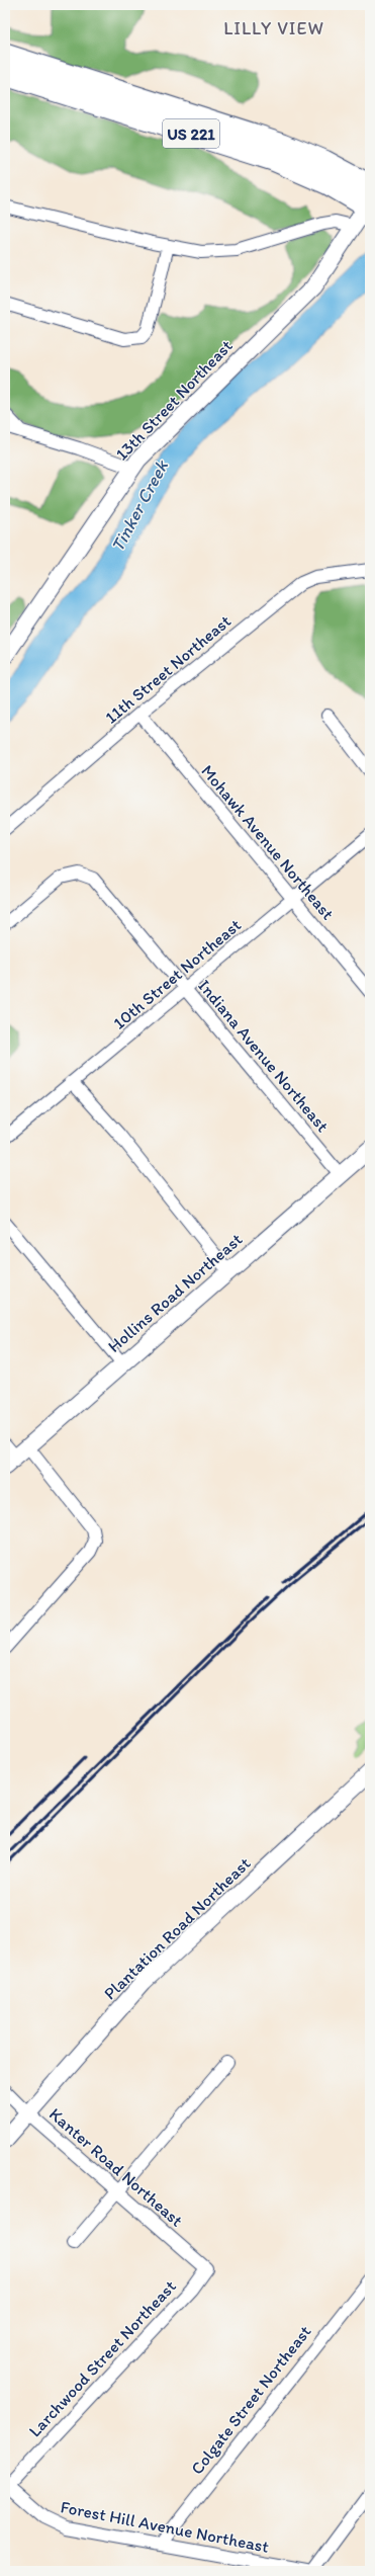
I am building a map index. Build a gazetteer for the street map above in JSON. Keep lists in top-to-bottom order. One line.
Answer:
{"streets":{"highway":["US 221"],"street":["13th Street Northeast","11th Street Northeast","Mohawk Avenue Northeast","10th Street Northeast","Indiana Avenue Northeast","Hollins Road Northeast","Plantation Road Northeast","Kanter Road Northeast","Larchwood Street Northeast","Colgate Street Northeast","Forest Hill Avenue Northeast"]},"crossings":[["US 221","13th Street Northeast"],["11th Street Northeast","Mohawk Avenue Northeast"],["Mohawk Avenue Northeast","10th Street Northeast"],["10th Street Northeast","Indiana Avenue Northeast"],["Indiana Avenue Northeast","Hollins Road Northeast"],["Plantation Road Northeast","Kanter Road Northeast"],["Kanter Road Northeast","Larchwood Street Northeast"],["Larchwood Street Northeast","Forest Hill Avenue Northeast"],["Colgate Street Northeast","Forest Hill Avenue Northeast"]],"districts":["LILLY VIEW"],"water":["Tinker Creek"]}
